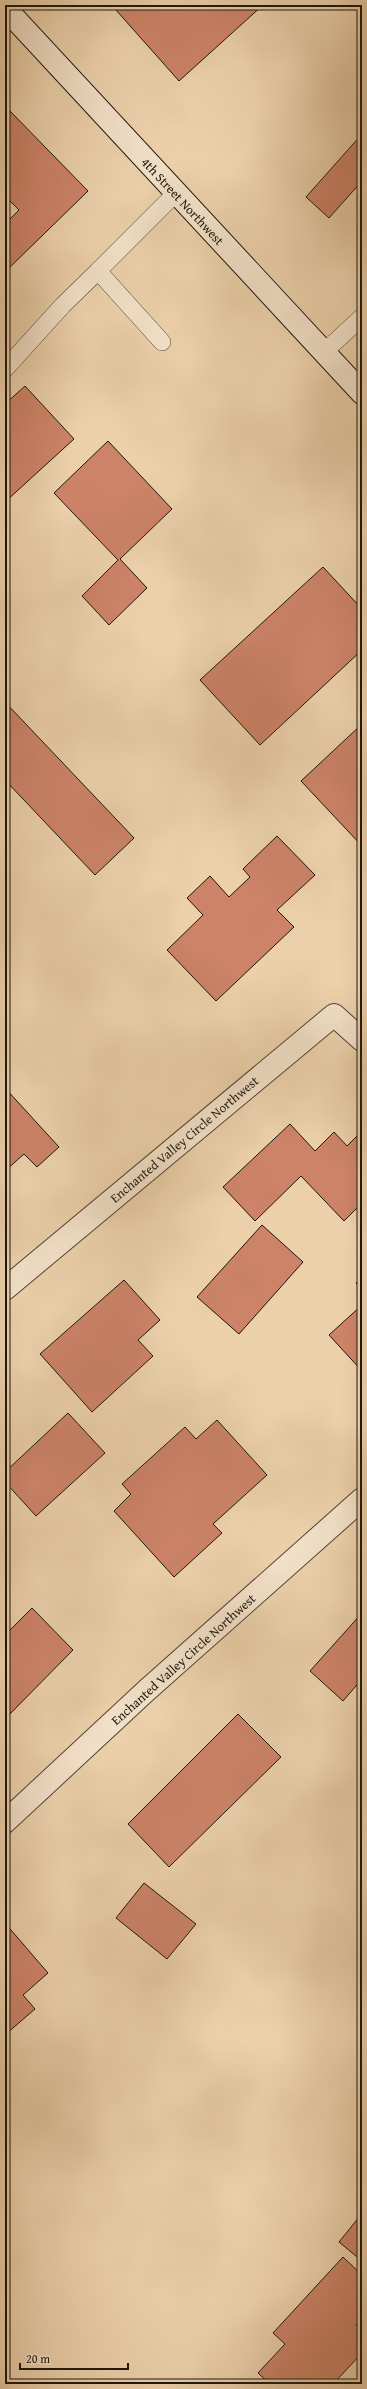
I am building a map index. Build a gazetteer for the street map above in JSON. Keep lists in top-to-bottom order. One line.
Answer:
{"streets":{"street":["4th Street Northwest","Enchanted Valley Circle Northwest"]},"scale_bar":"20 m"}
